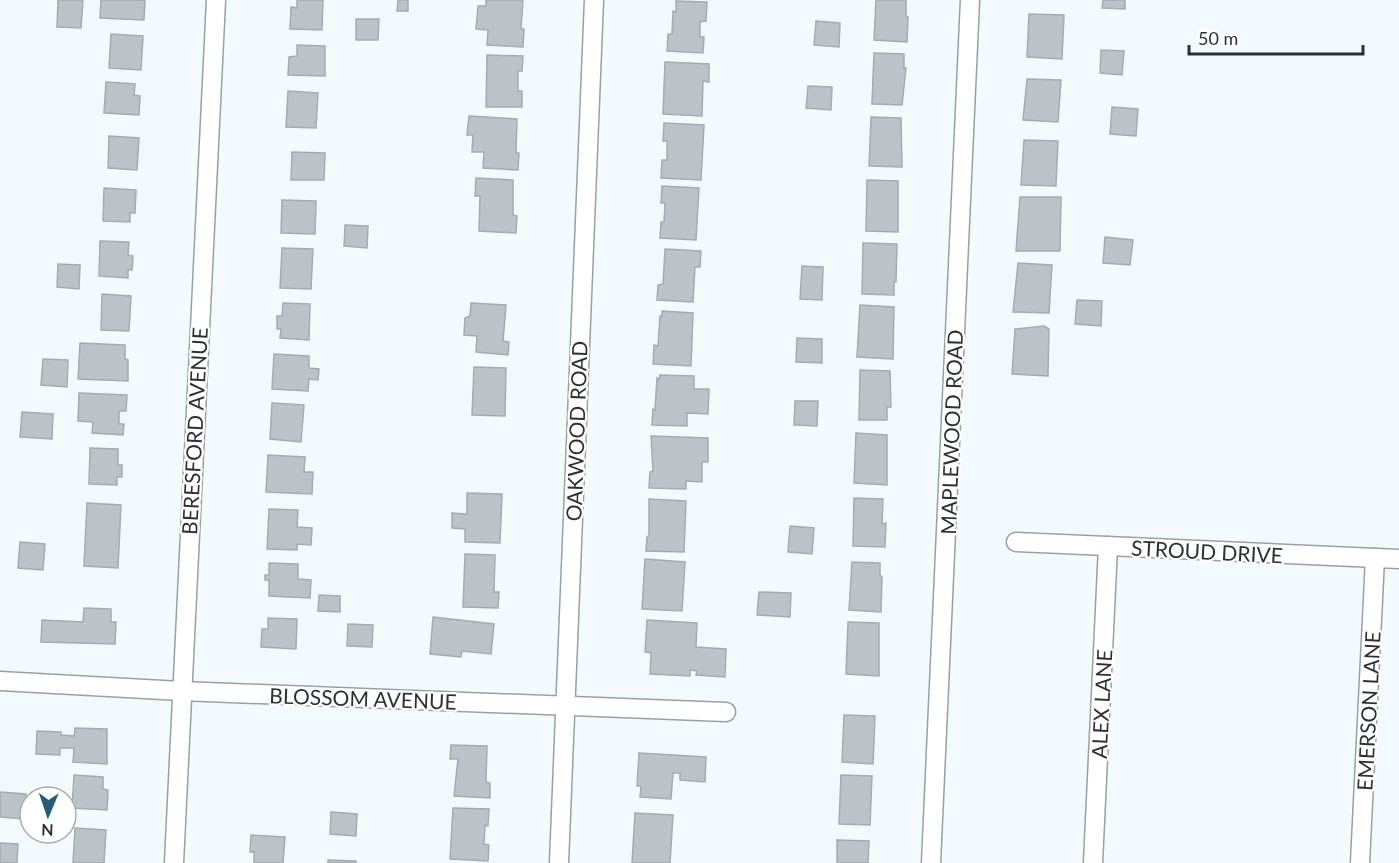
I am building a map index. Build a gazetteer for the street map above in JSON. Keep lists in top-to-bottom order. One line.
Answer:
{"streets":{"street":["BERESFORD AVENUE","OAKWOOD ROAD","MAPLEWOOD ROAD","STROUD DRIVE","BLOSSOM AVENUE","ALEX LANE","EMERSON LANE"]},"crossings":[["BERESFORD AVENUE","BLOSSOM AVENUE"],["OAKWOOD ROAD","BLOSSOM AVENUE"],["STROUD DRIVE","ALEX LANE"],["STROUD DRIVE","EMERSON LANE"]],"scale_bar":"50 m","north":"bottom"}
